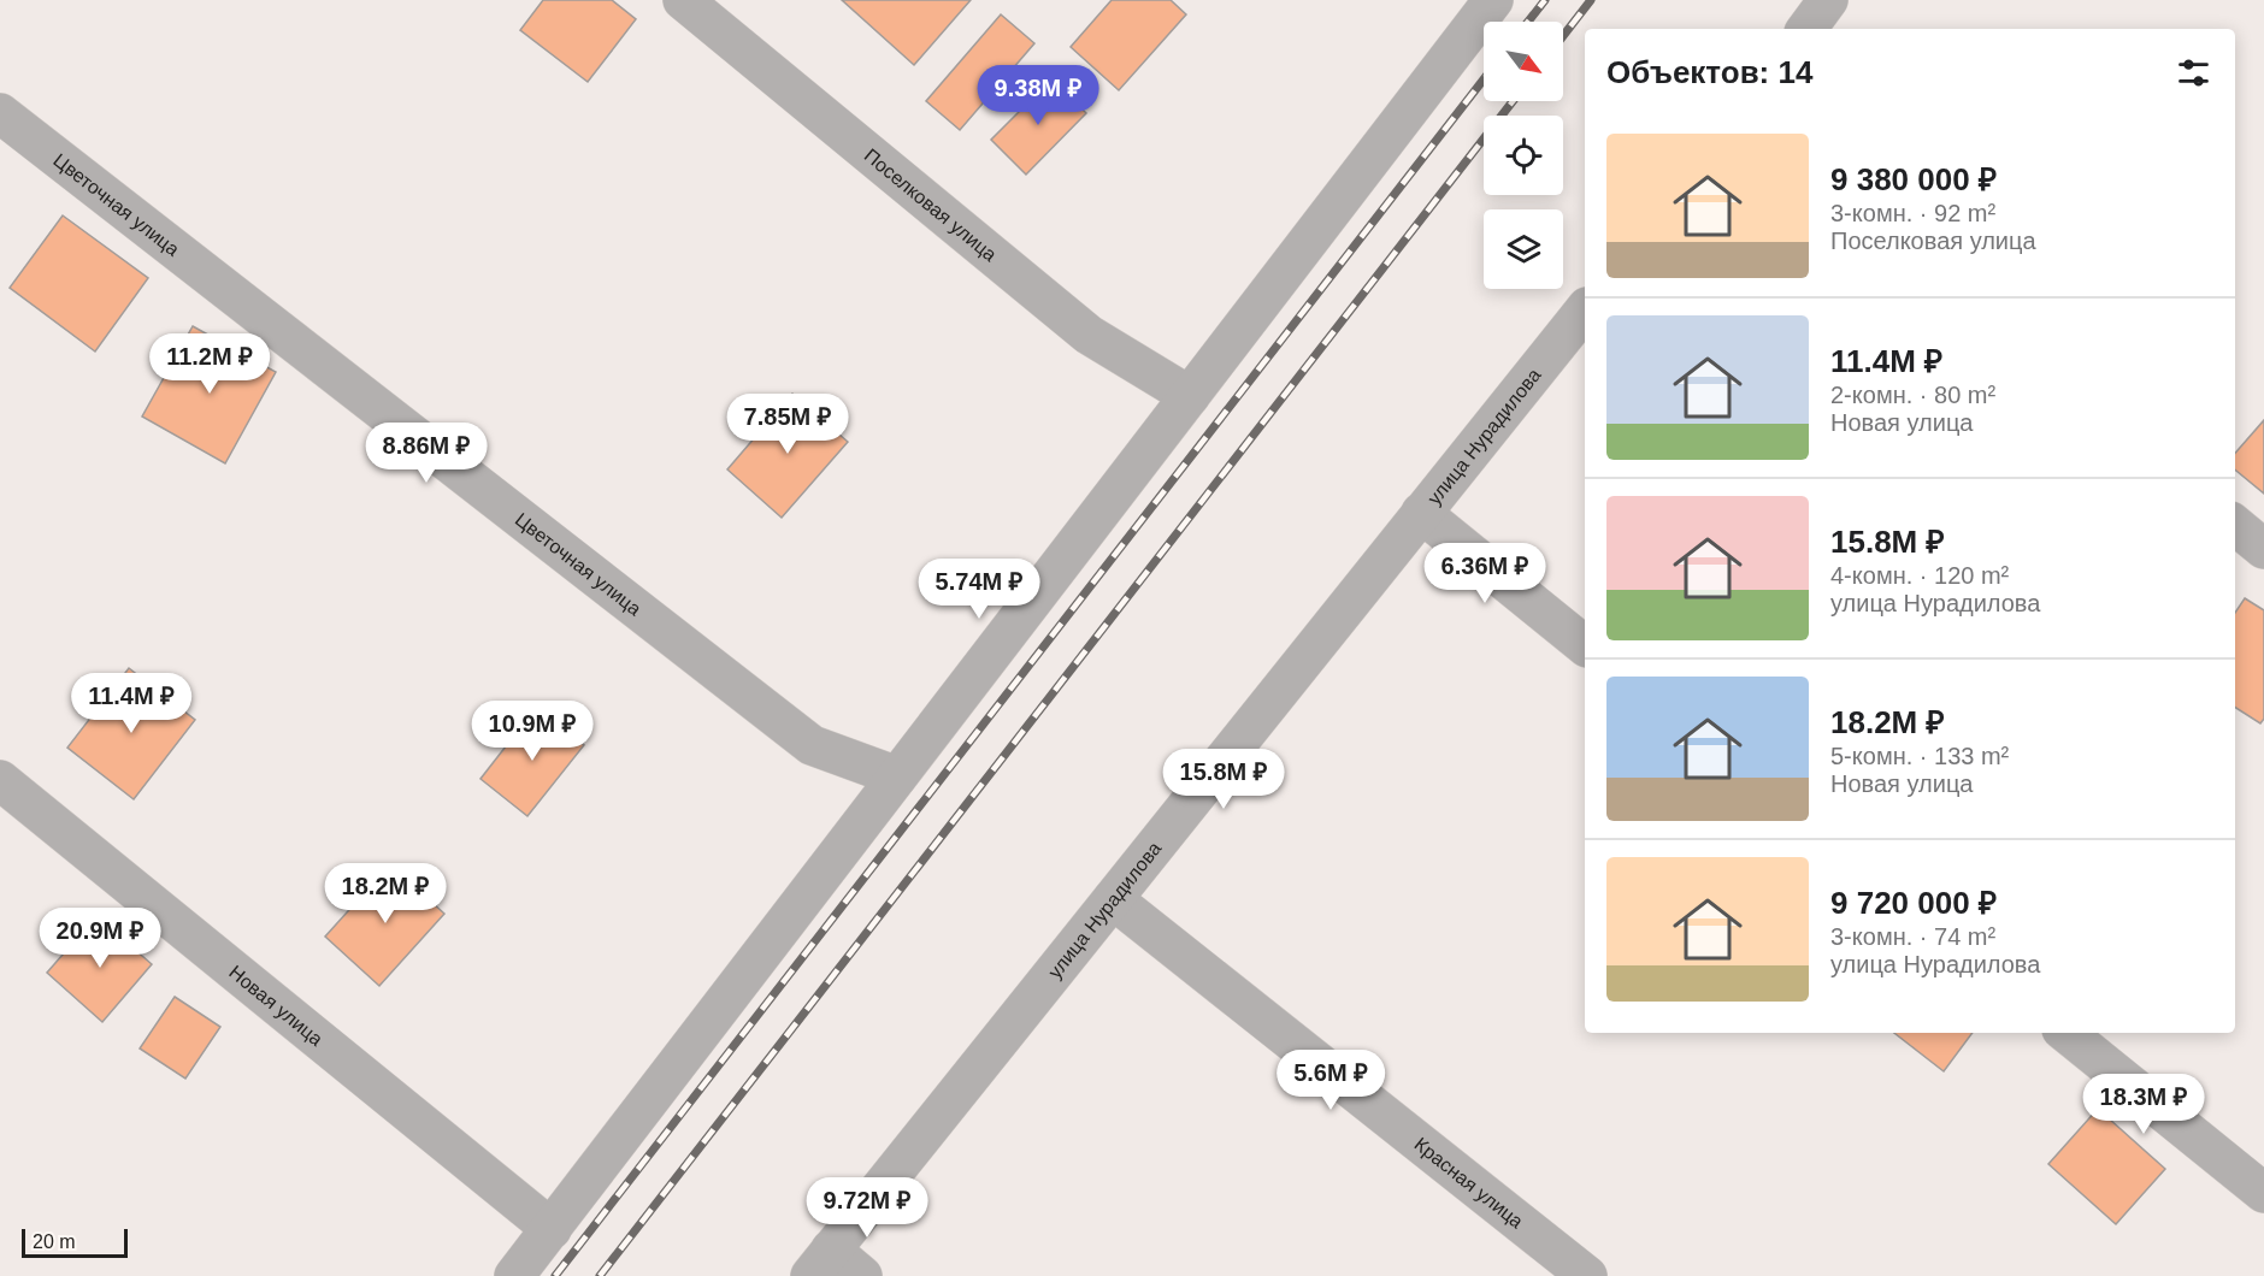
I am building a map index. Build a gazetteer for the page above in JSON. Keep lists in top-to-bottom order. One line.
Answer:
{"streets":{"street":["Цветочная улица","Поселковая улица","улица Нурадилова","Новая улица","Красная улица"]},"crossings":[["улица Нурадилова","Красная улица"]],"scale_bar":"20 m","north":"bottom right","page":{"heading":"Объектов: 14","price":["9.38M ₽","11.2M ₽","7.85M ₽","8.86M ₽","6.36M ₽","5.74M ₽","11.4M ₽","10.9M ₽","15.8M ₽","18.2M ₽","20.9M ₽","5.6M ₽","18.3M ₽","9.72M ₽"],"list":[{"name":"9 380 000 ₽","note":"3-комн. · 92 m² · Поселковая улица"},{"name":"11.4M ₽","note":"2-комн. · 80 m² · Новая улица"},{"name":"15.8M ₽","note":"4-комн. · 120 m² · улица Нурадилова"},{"name":"18.2M ₽","note":"5-комн. · 133 m² · Новая улица"},{"name":"9 720 000 ₽","note":"3-комн. · 74 m² · улица Нурадилова"}],"scale":"20 m"}}
